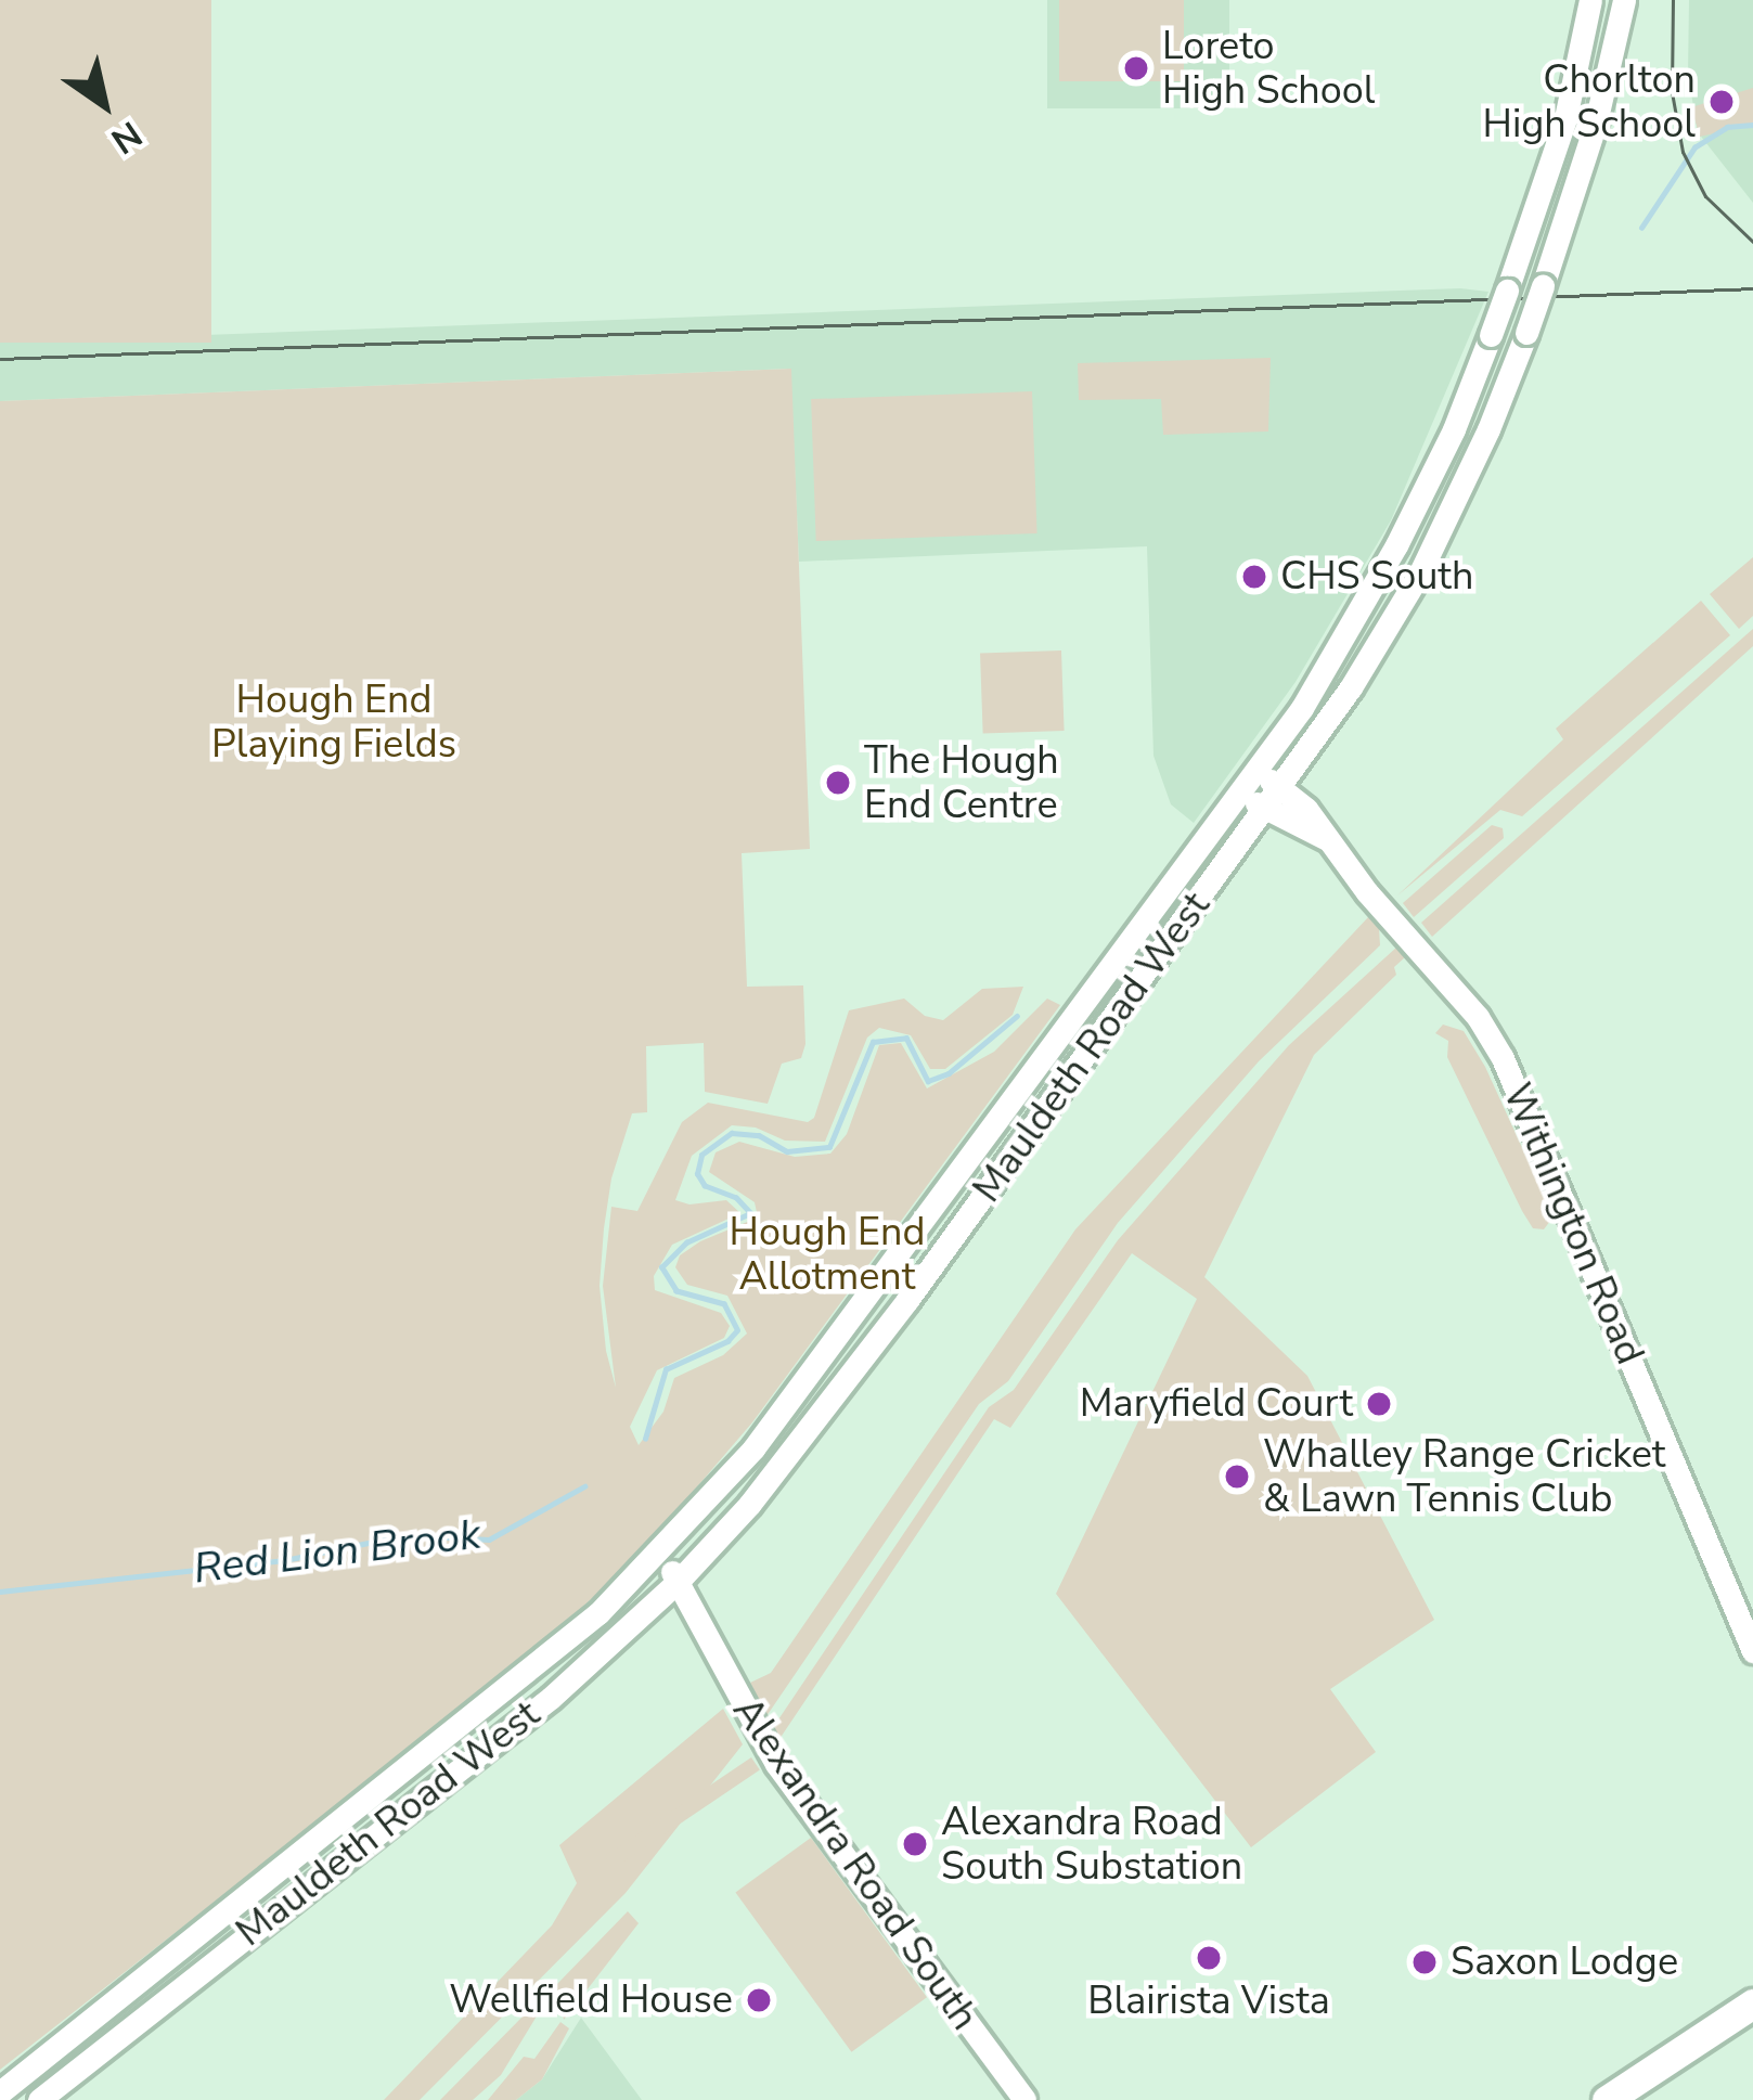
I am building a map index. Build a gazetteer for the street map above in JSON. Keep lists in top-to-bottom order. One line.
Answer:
{"streets":{"street":["Mauldeth Road West","Withington Road","Alexandra Road South"]},"crossings":[["Mauldeth Road West","Withington Road"],["Mauldeth Road West","Alexandra Road South"]],"water":["Red Lion Brook"],"parks":["Hough End Playing Fields","Hough End Allotment"],"places":["Loreto High School","Chorlton High School","CHS South","The Hough End Centre","Maryfield Court","Whalley Range Cricket & Lawn Tennis Club","Alexandra Road South Substation","Blairista Vista","Saxon Lodge","Wellfield House"],"north":"bottom right"}
